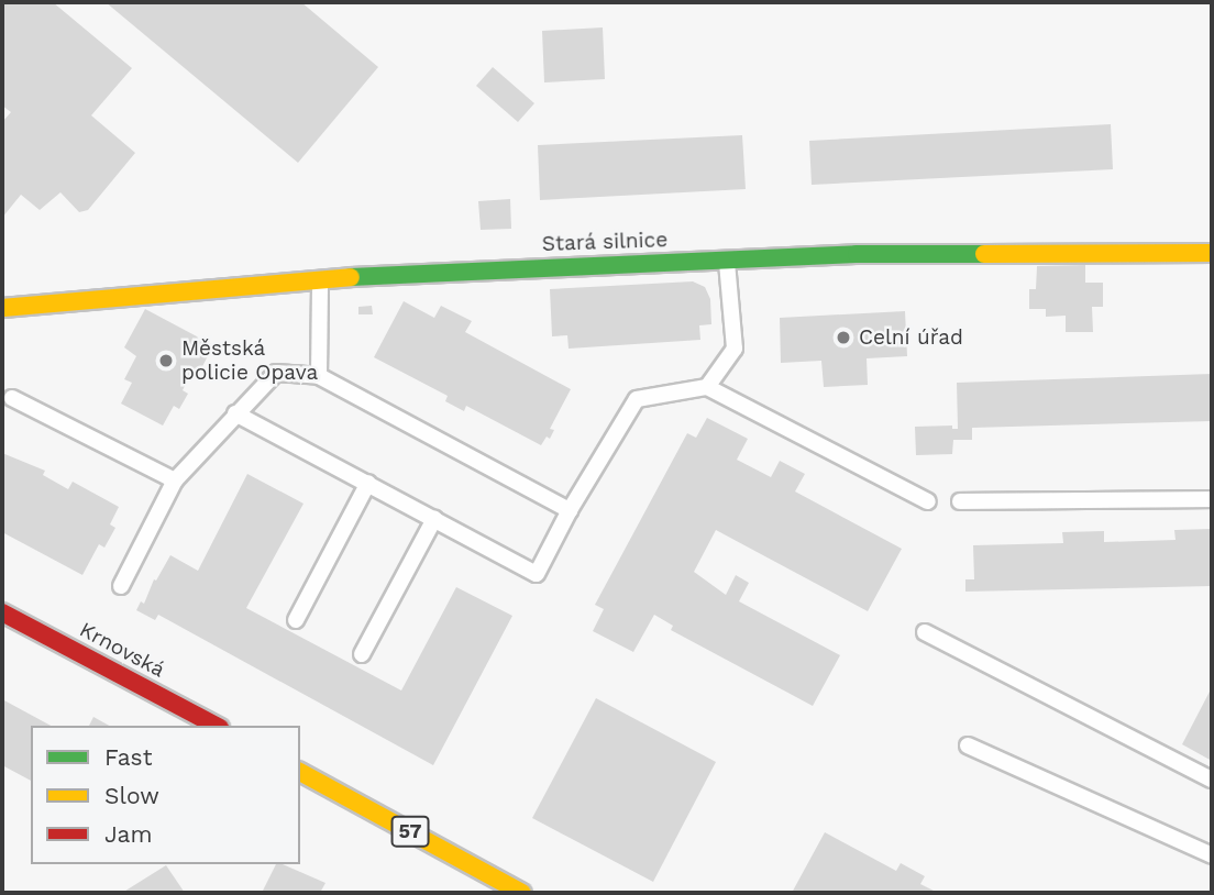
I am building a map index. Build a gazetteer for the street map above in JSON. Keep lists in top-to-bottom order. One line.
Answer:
{"streets":{"street":["Stará silnice","Krnovská","57"]},"places":["Celní úřad","Městská policie Opava"],"legend":["Fast","Slow","Jam"]}
